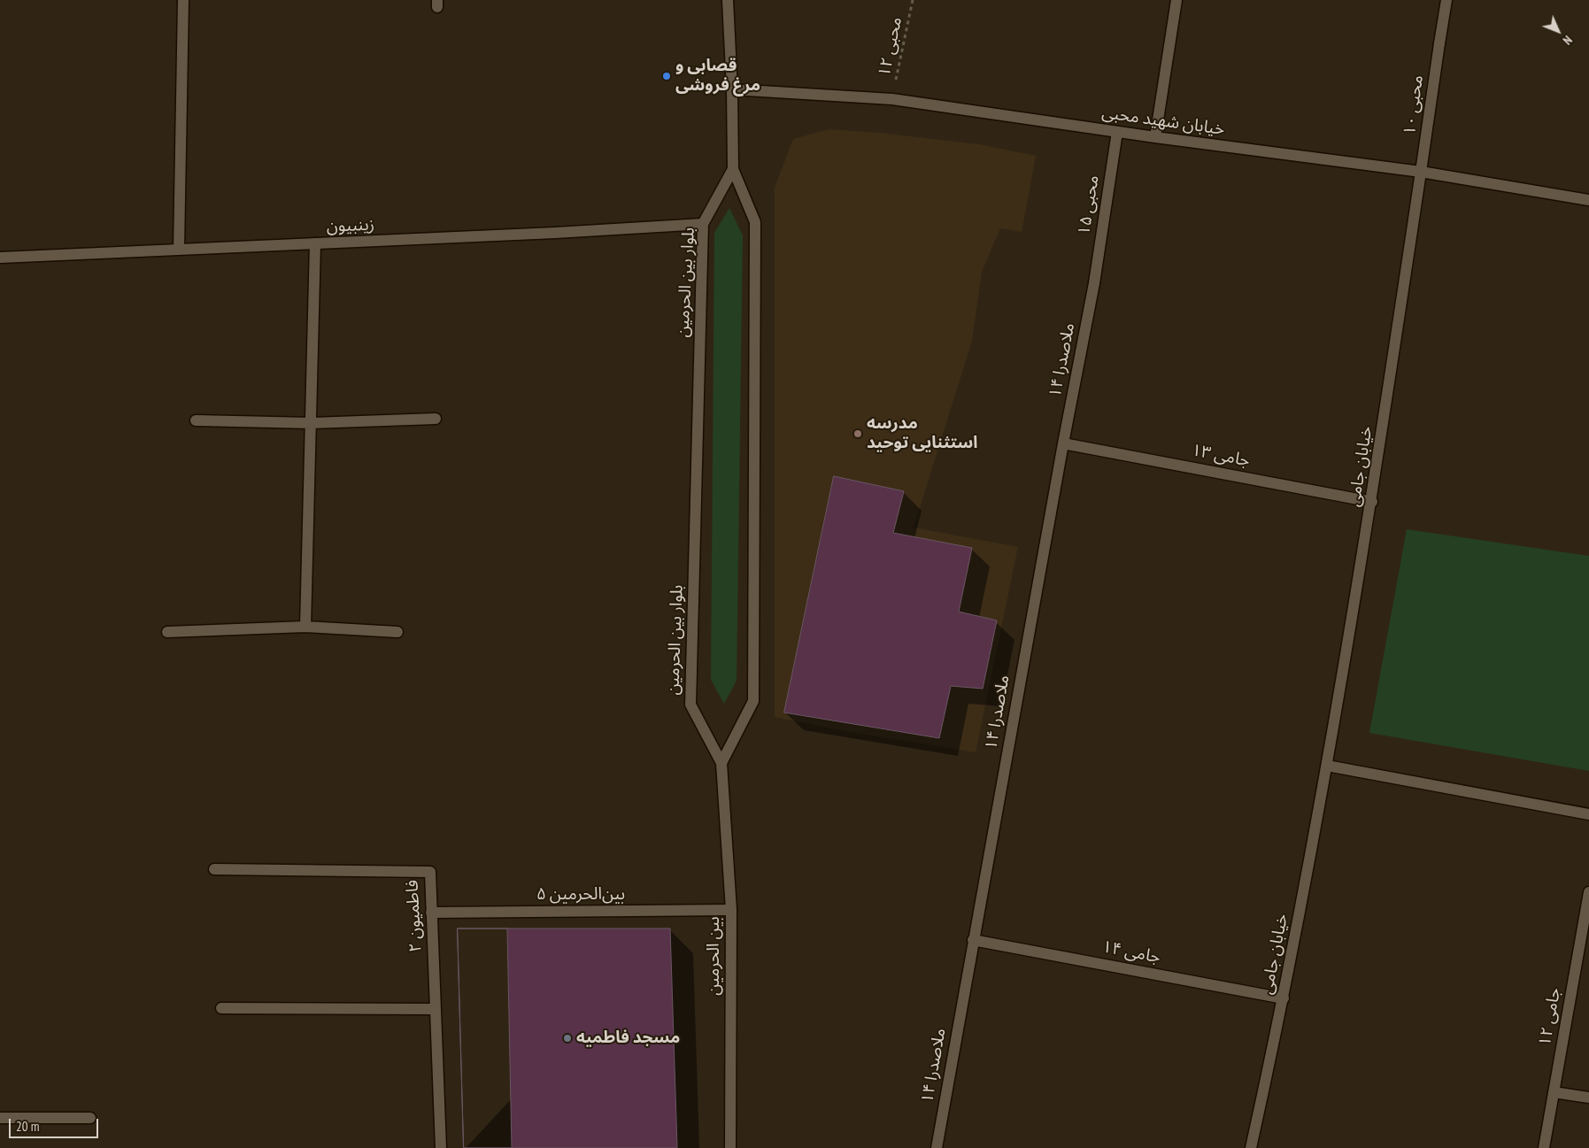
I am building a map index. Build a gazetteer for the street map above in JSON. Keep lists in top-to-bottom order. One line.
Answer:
{"streets":{"street":["محبی ۱۰","خیابان شهید محبی","محبی ۱۵","زینبیون","بلوار بین الحرمین","ملاصدرا ۱۴","جامی ۱۳","خیابان جامی","بین‌الحرمین ۵","فاطمیون ۲","جامی ۱۴","بین الحرمین","جامی ۱۲"],"path":["محبی ۱۲"]},"crossings":[["محبی ۱۲","خیابان شهید محبی"],["محبی ۱۰","خیابان شهید محبی"],["محبی ۱۰","خیابان جامی"],["خیابان شهید محبی","محبی ۱۵"],["خیابان شهید محبی","خیابان جامی"],["محبی ۱۵","ملاصدرا ۱۴"],["زینبیون","بلوار بین الحرمین"],["بلوار بین الحرمین","بین الحرمین"],["ملاصدرا ۱۴","جامی ۱۳"],["ملاصدرا ۱۴","جامی ۱۴"],["جامی ۱۳","خیابان جامی"],["خیابان جامی","جامی ۱۴"],["بین‌الحرمین ۵","فاطمیون ۲"],["بین‌الحرمین ۵","بین الحرمین"]],"places":["قصابی و مرغ فروشی","مدرسه استثنایی توحید","مسجد فاطمیه"],"scale_bar":"20 m","north":"bottom right"}
